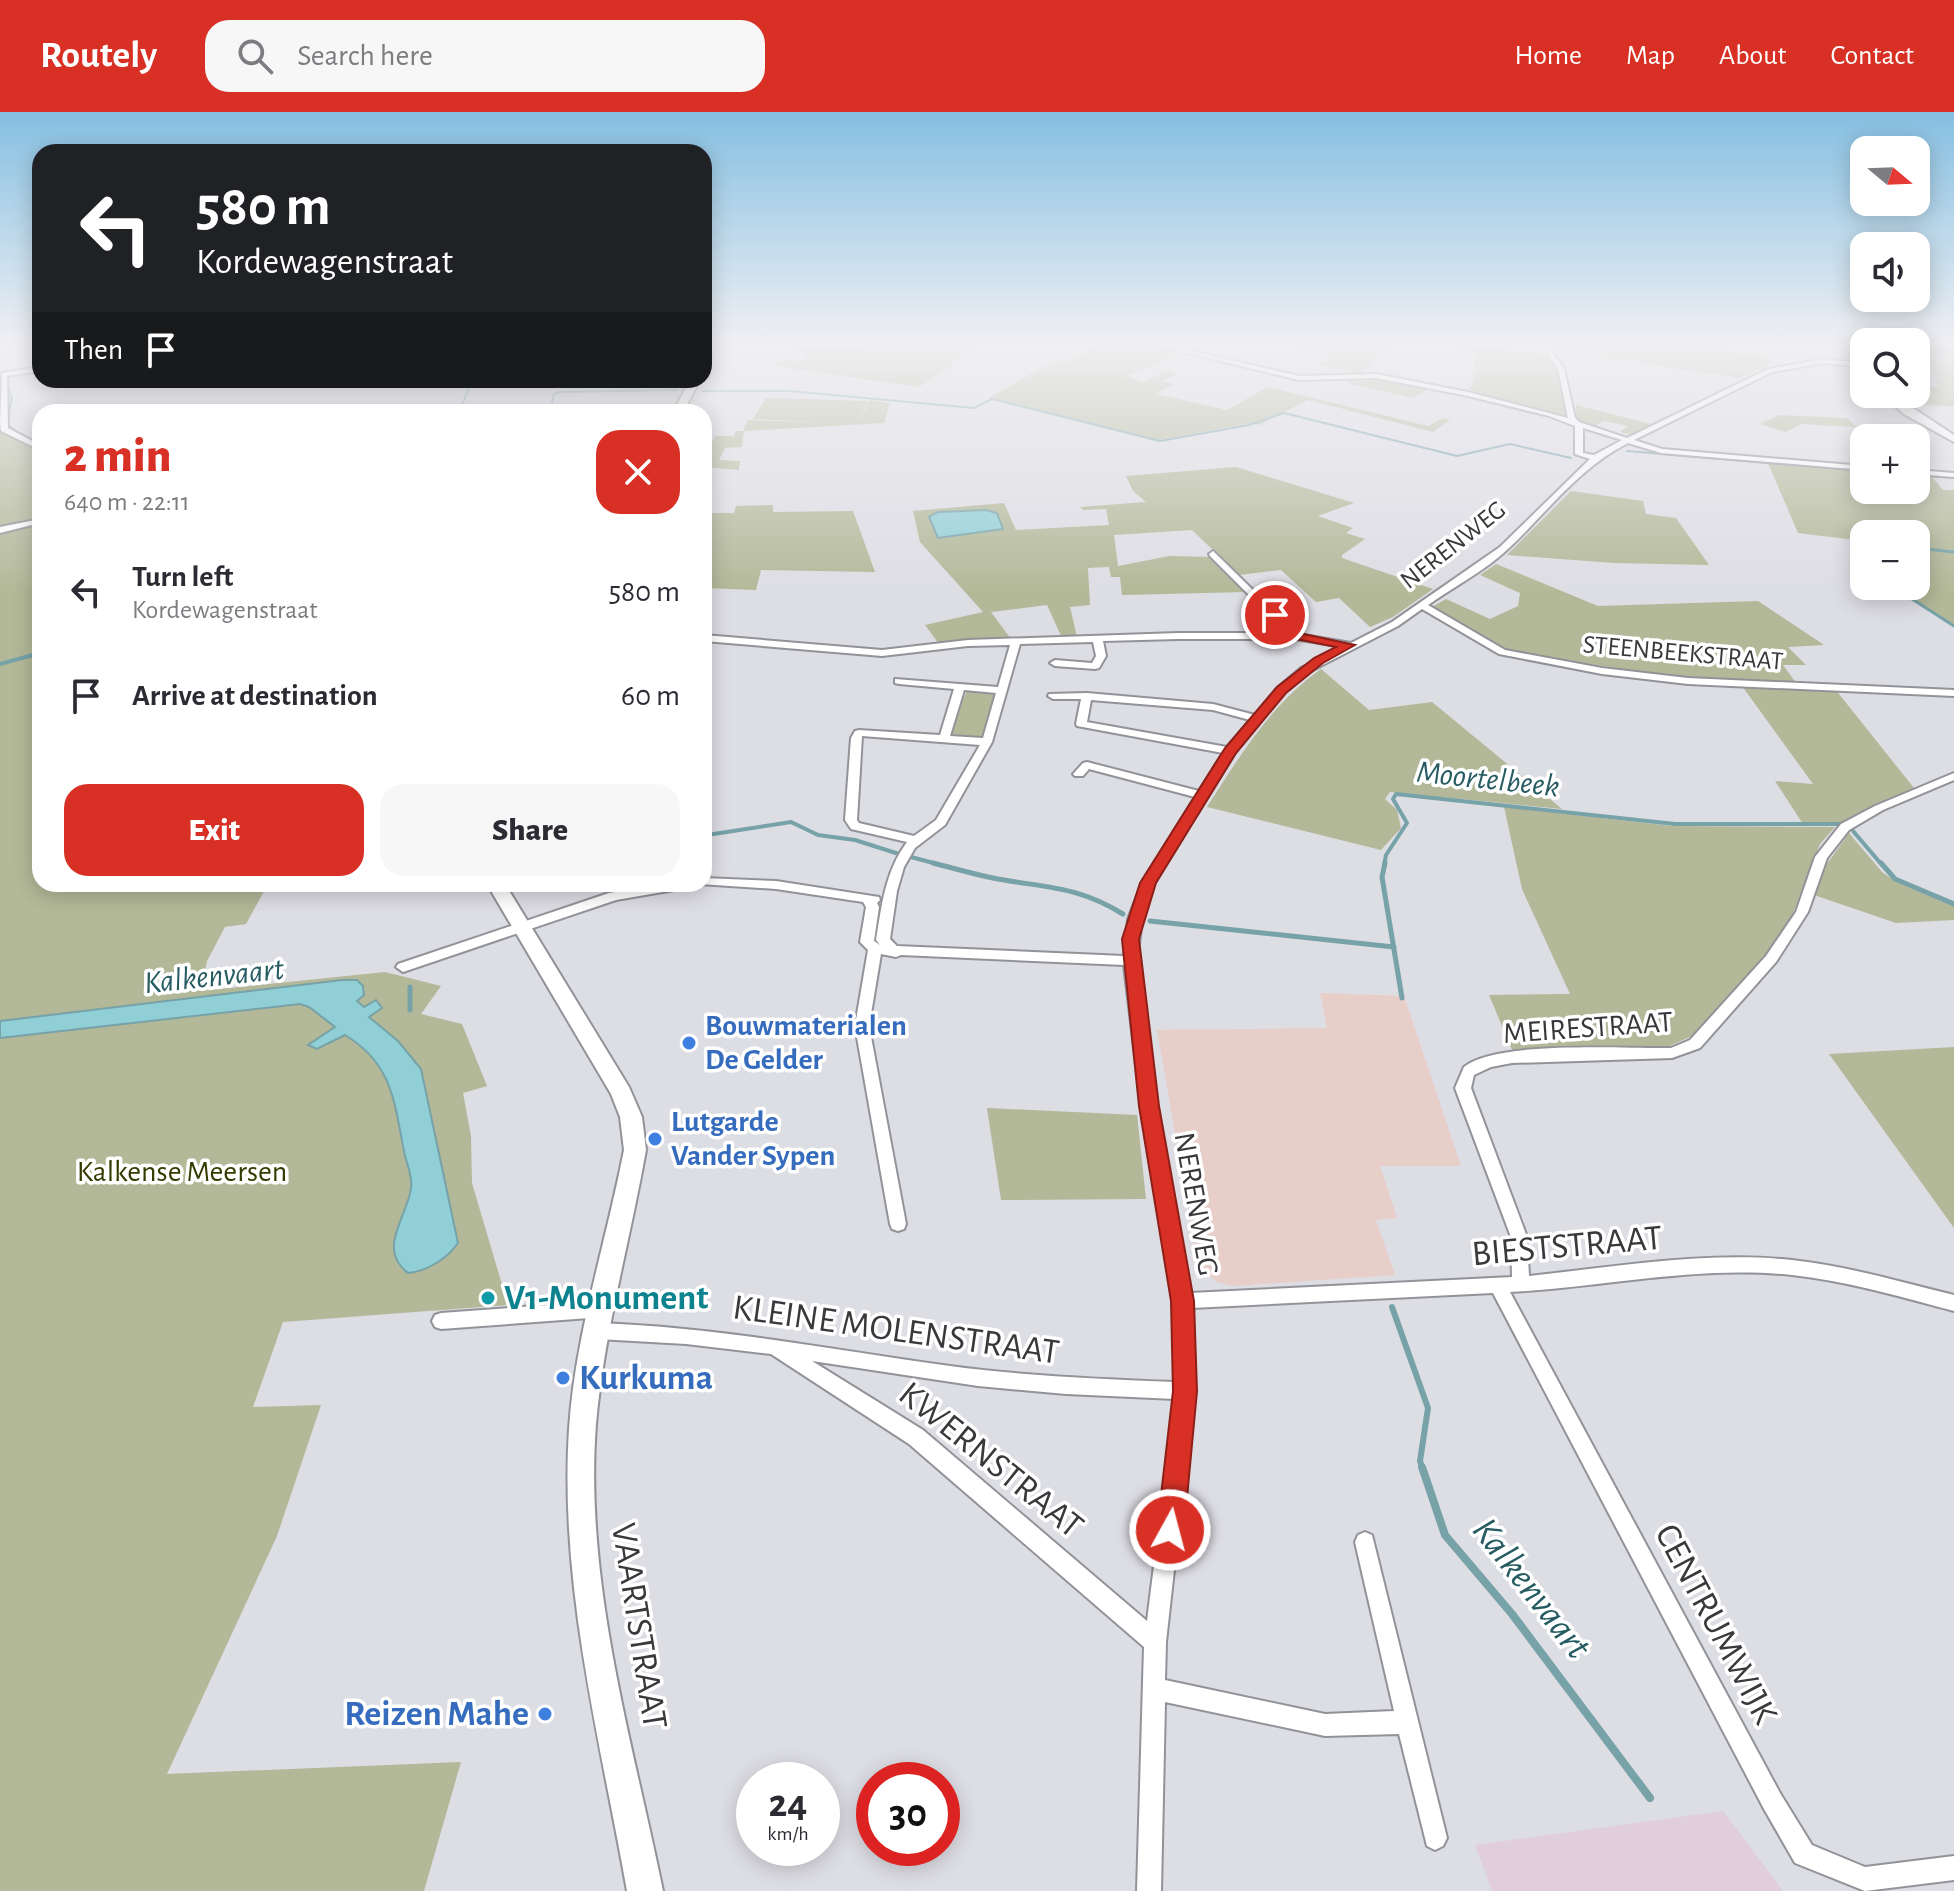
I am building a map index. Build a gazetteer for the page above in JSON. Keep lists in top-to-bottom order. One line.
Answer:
{"streets":{"main road":["VAARTSTRAAT"],"street":["NERENWEG","STEENBEEKSTRAAT","MEIRESTRAAT","BIESTSTRAAT","KLEINE MOLENSTRAAT","KWERNSTRAAT","CENTRUMWIJK"]},"crossings":[["NERENWEG","STEENBEEKSTRAAT"],["NERENWEG","BIESTSTRAAT"],["NERENWEG","KLEINE MOLENSTRAAT"],["NERENWEG","KWERNSTRAAT"],["MEIRESTRAAT","BIESTSTRAAT"],["BIESTSTRAAT","CENTRUMWIJK"],["KLEINE MOLENSTRAAT","KWERNSTRAAT"],["KLEINE MOLENSTRAAT","VAARTSTRAAT"]],"water":["Moortelbeek","Kalkenvaart"],"parks":["Kalkense Meersen"],"places":["Bouwmaterialen De Gelder","Lutgarde Vander Sypen","V1-Monument","Kurkuma","Reizen Mahe"],"north":"right","page":{"header":"Routely","search":"Search here","nav":["Home","Map","About","Contact"],"map_buttons":["+","−"],"turn":["580 m","Kordewagenstraat"],"then":"Then","heading":["2 min","640 m · 22:11"],"list":[{"name":"Turn left","note":"Kordewagenstraat","value":"580 m"},{"name":"Arrive at destination","value":"60 m"}],"buttons":["Exit","Share"],"speed":"24 km/h","limit":"30"}}
